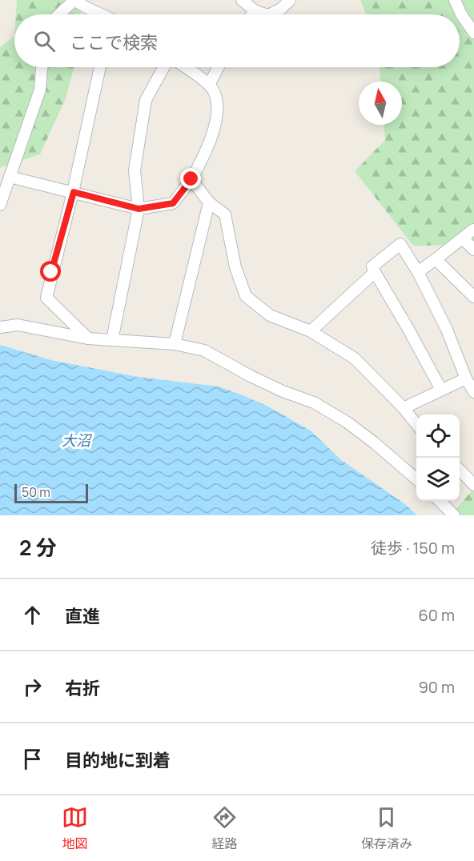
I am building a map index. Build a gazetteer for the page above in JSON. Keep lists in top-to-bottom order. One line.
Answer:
{"water":["大沼"],"scale_bar":"50 m","north":"top","page":{"search":"ここで検索","scale":"50 m","heading":["2 分","徒歩 · 150 m"],"list":[["直進","60 m"],["右折","90 m"],"目的地に到着"],"nav":["地図","経路","保存済み"]}}
